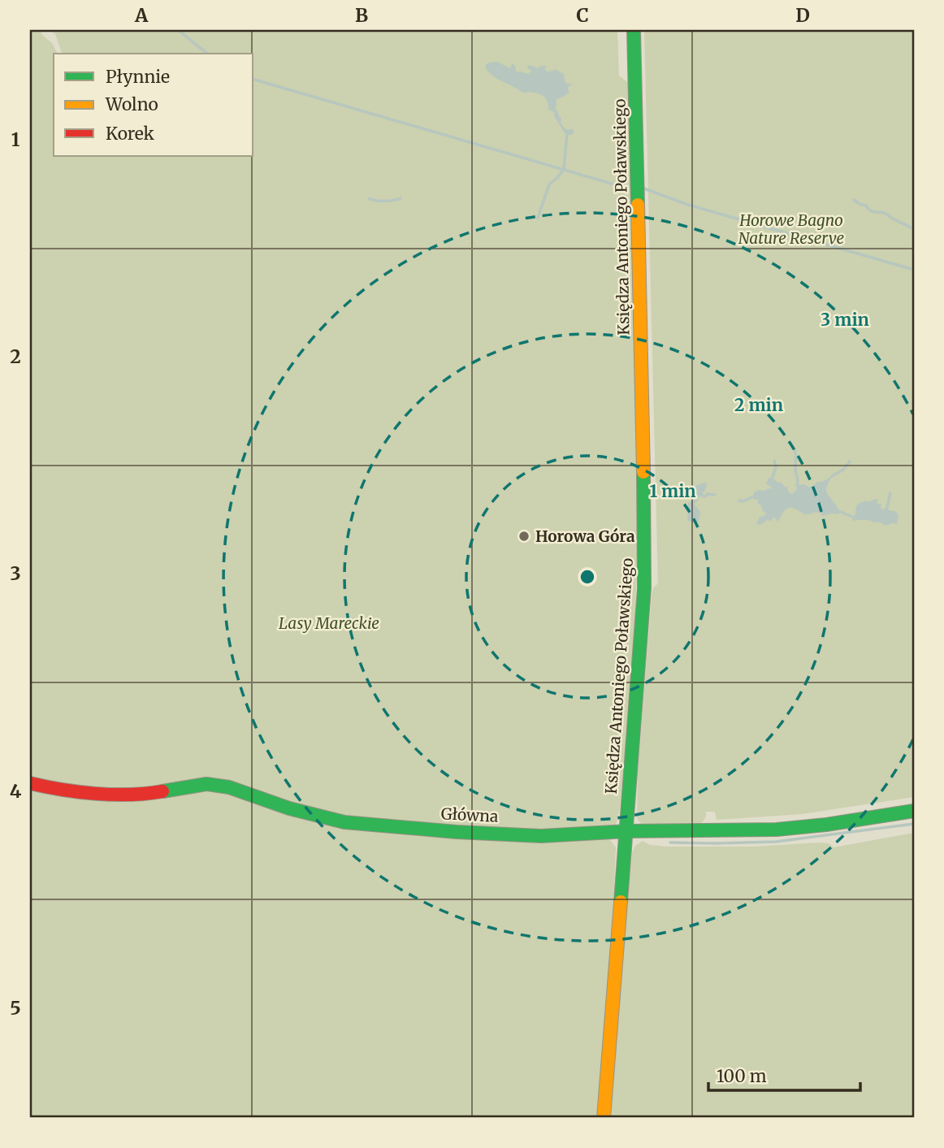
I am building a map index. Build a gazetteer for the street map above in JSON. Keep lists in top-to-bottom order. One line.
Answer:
{"streets":{"main road":["Księdza Antoniego Poławskiego","Główna"]},"crossings":[["Księdza Antoniego Poławskiego","Główna"]],"parks":["Horowe Bagno Nature Reserve","Lasy Mareckie"],"places":["Horowa Góra"],"legend":["Płynnie","Wolno","Korek"],"scale_bar":"100 m","grid":{"columns":["A","B","C","D"],"rows":["1","2","3","4","5"]},"rings":["3 min","2 min","1 min"]}
